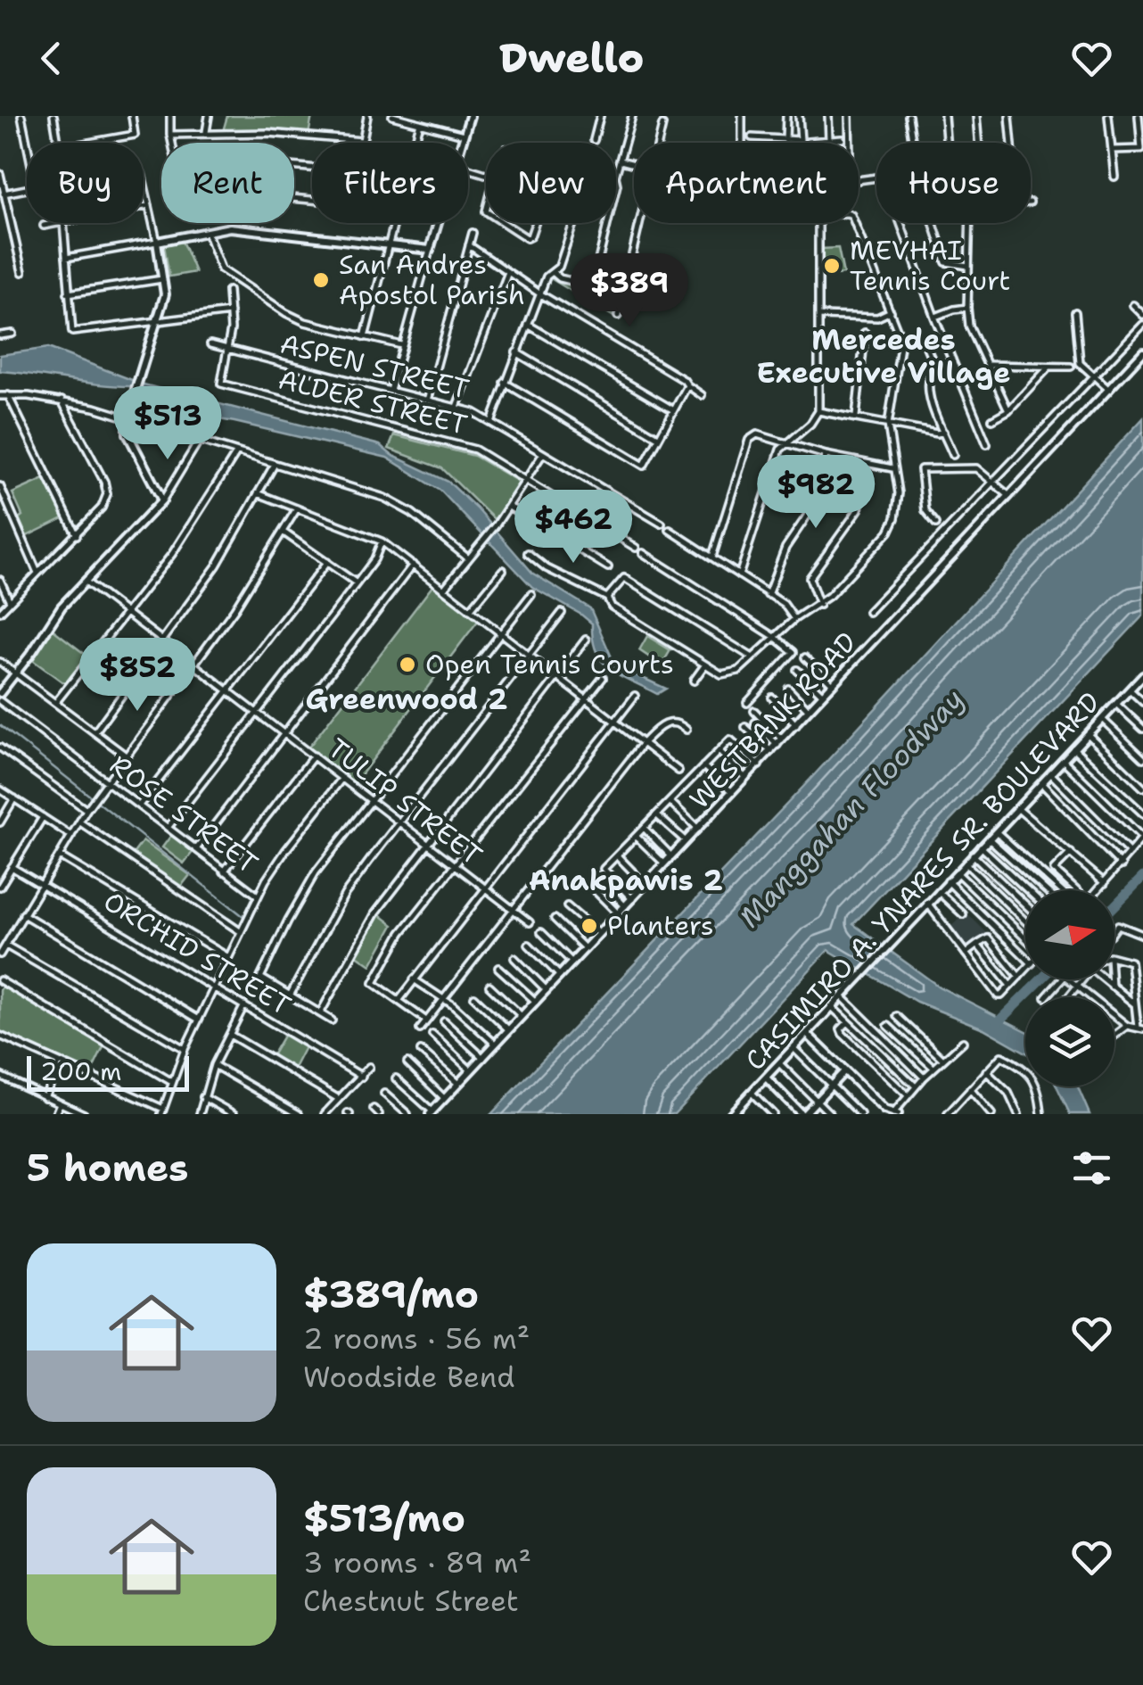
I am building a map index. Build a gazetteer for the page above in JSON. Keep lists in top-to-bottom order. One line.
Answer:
{"streets":{"street":["ASPEN STREET","ALDER STREET","WESTBANK ROAD","TULIP STREET","ROSE STREET","CASIMIRO A. YNARES SR. BOULEVARD","ORCHID STREET"]},"crossings":[["ASPEN STREET","ALDER STREET"]],"districts":["Mercedes Executive Village","Greenwood 2","Anakpawis 2"],"water":["Manggahan Floodway"],"places":["MEVHAI Tennis Court","San Andres Apostol Parish","Open Tennis Courts","Planters"],"scale_bar":"200 m","north":"right","page":{"header":"Dwello","chip":["Buy","Rent","Filters","New","Apartment","House"],"price":["$389","$513","$982","$462","$852"],"scale":"200 m","heading":"5 homes","list":[{"name":"$389/mo","note":"2 rooms · 56 m² · Woodside Bend"},{"name":"$513/mo","note":"3 rooms · 89 m² · Chestnut Street"}]}}
